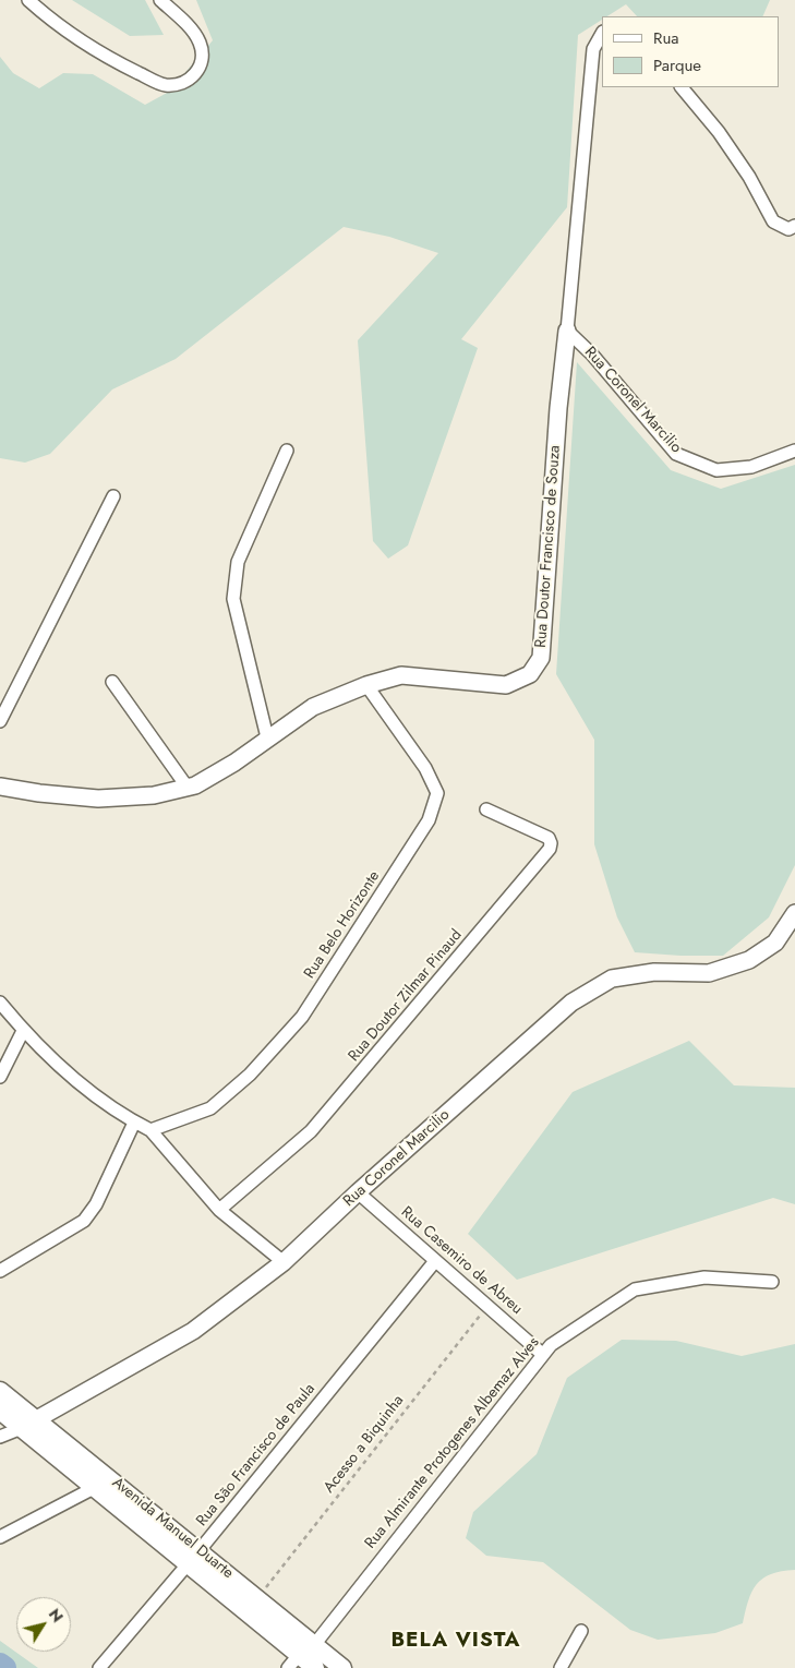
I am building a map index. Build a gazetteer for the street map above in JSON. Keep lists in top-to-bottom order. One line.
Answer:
{"streets":{"main road":["Avenida Manuel Duarte"],"street":["Rua Coronel Marcilio","Rua Doutor Francisco de Souza","Rua Belo Horizonte","Rua Doutor Zilmar Pinaud","Rua Casemiro de Abreu","Rua Almirante Protogenes Albemaz Alves","Rua São Francisco de Paula"],"path":["Acesso a Biquinha"]},"crossings":[["Rua Coronel Marcilio","Rua Doutor Francisco de Souza"],["Rua Coronel Marcilio","Rua Casemiro de Abreu"],["Rua Coronel Marcilio","Avenida Manuel Duarte"],["Rua Doutor Francisco de Souza","Rua Belo Horizonte"],["Rua Casemiro de Abreu","Rua Almirante Protogenes Albemaz Alves"],["Rua Casemiro de Abreu","Acesso a Biquinha"],["Rua Casemiro de Abreu","Rua São Francisco de Paula"],["Rua Almirante Protogenes Albemaz Alves","Avenida Manuel Duarte"],["Acesso a Biquinha","Avenida Manuel Duarte"],["Rua São Francisco de Paula","Avenida Manuel Duarte"]],"districts":["BELA VISTA"],"legend":["Rua","Parque"],"north":"top right"}
